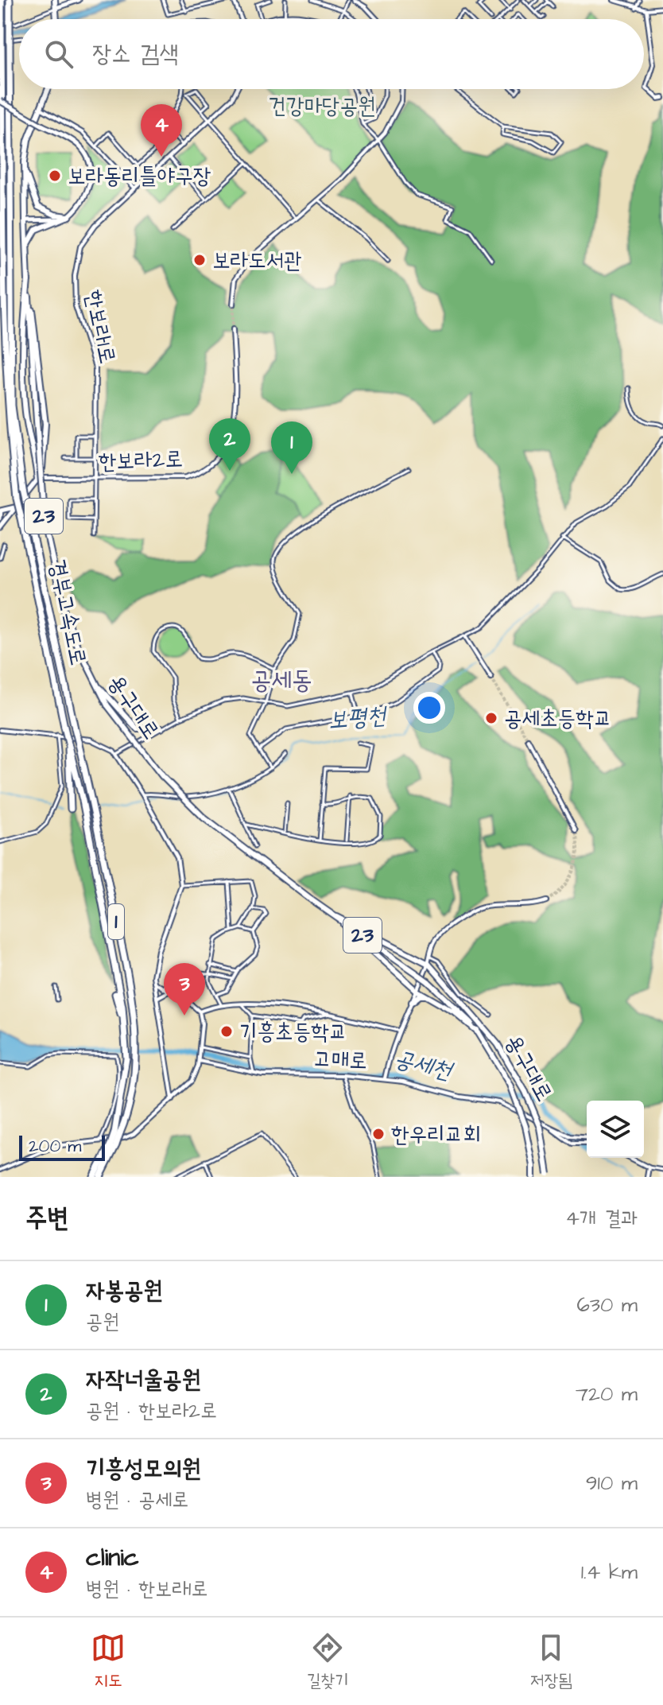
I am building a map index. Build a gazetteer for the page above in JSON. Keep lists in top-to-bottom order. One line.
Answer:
{"streets":{"highway":["경부고속도로","1"],"main road":["23","용구대로"],"street":["한보라1로","한보라2로","고매로"]},"crossings":[["한보라1로","한보라2로"],["경부고속도로","1"]],"districts":["공세동"],"water":["보평천","공세천"],"parks":["건강마당공원"],"places":["보라동리틀야구장","보라도서관","공세초등학교","기흥초등학교","한우리교회"],"scale_bar":"200 m","page":{"search":"장소 검색","pins":["4","2","1","3"],"scale":"200 m","heading":["주변","4개 결과"],"list":[{"mark":"1","name":"자봉공원","note":"공원","value":"630 m"},{"mark":"2","name":"자작너울공원","note":"공원 · 한보라2로","value":"720 m"},{"mark":"3","name":"기흥성모의원","note":"병원 · 공세로","value":"910 m"},{"mark":"4","name":"clinic","note":"병원 · 한보라1로","value":"1.4 km"}],"nav":["지도","길찾기","저장됨"]}}
